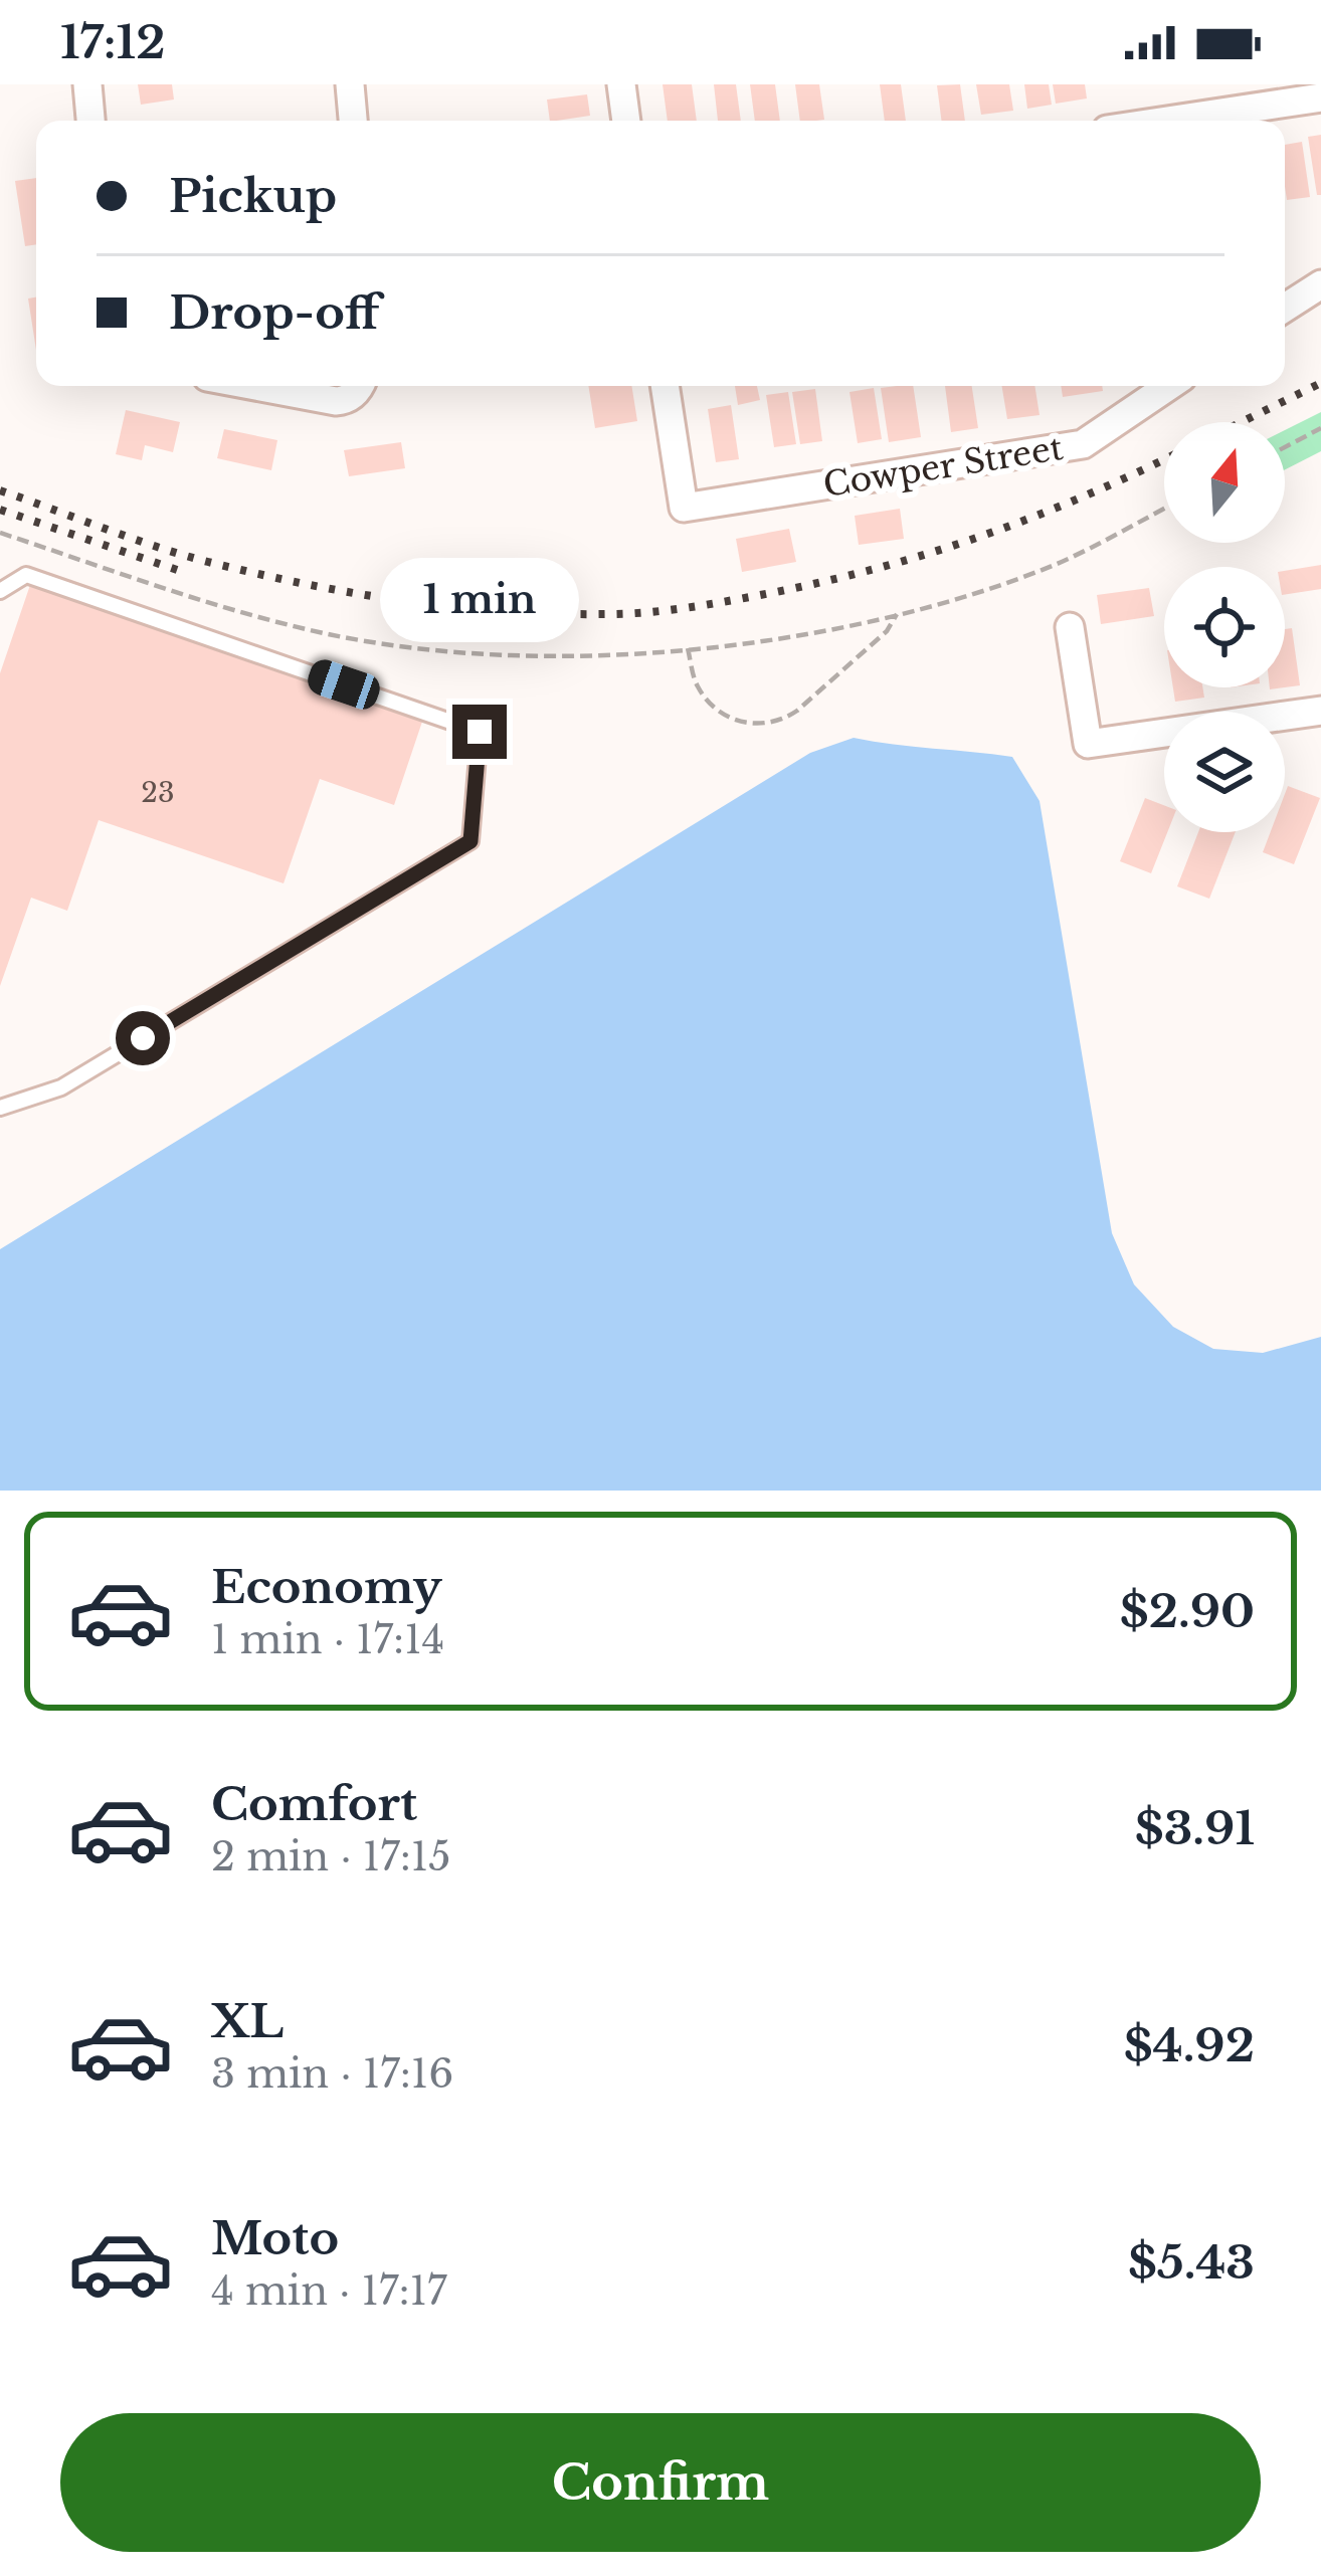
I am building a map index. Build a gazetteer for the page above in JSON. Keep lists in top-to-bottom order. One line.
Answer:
{"streets":{"street":["Cowper Street"]},"house_numbers":["23"],"north":"top","page":{"status":"17:12","banner":["Pickup","Drop-off"],"bubble":"1 min","list":[{"name":"Economy","note":"1 min · 17:14","value":"$2.90"},{"name":"Comfort","note":"2 min · 17:15","value":"$3.91"},{"name":"XL","note":"3 min · 17:16","value":"$4.92"},{"name":"Moto","note":"4 min · 17:17","value":"$5.43"}],"buttons":"Confirm"}}
